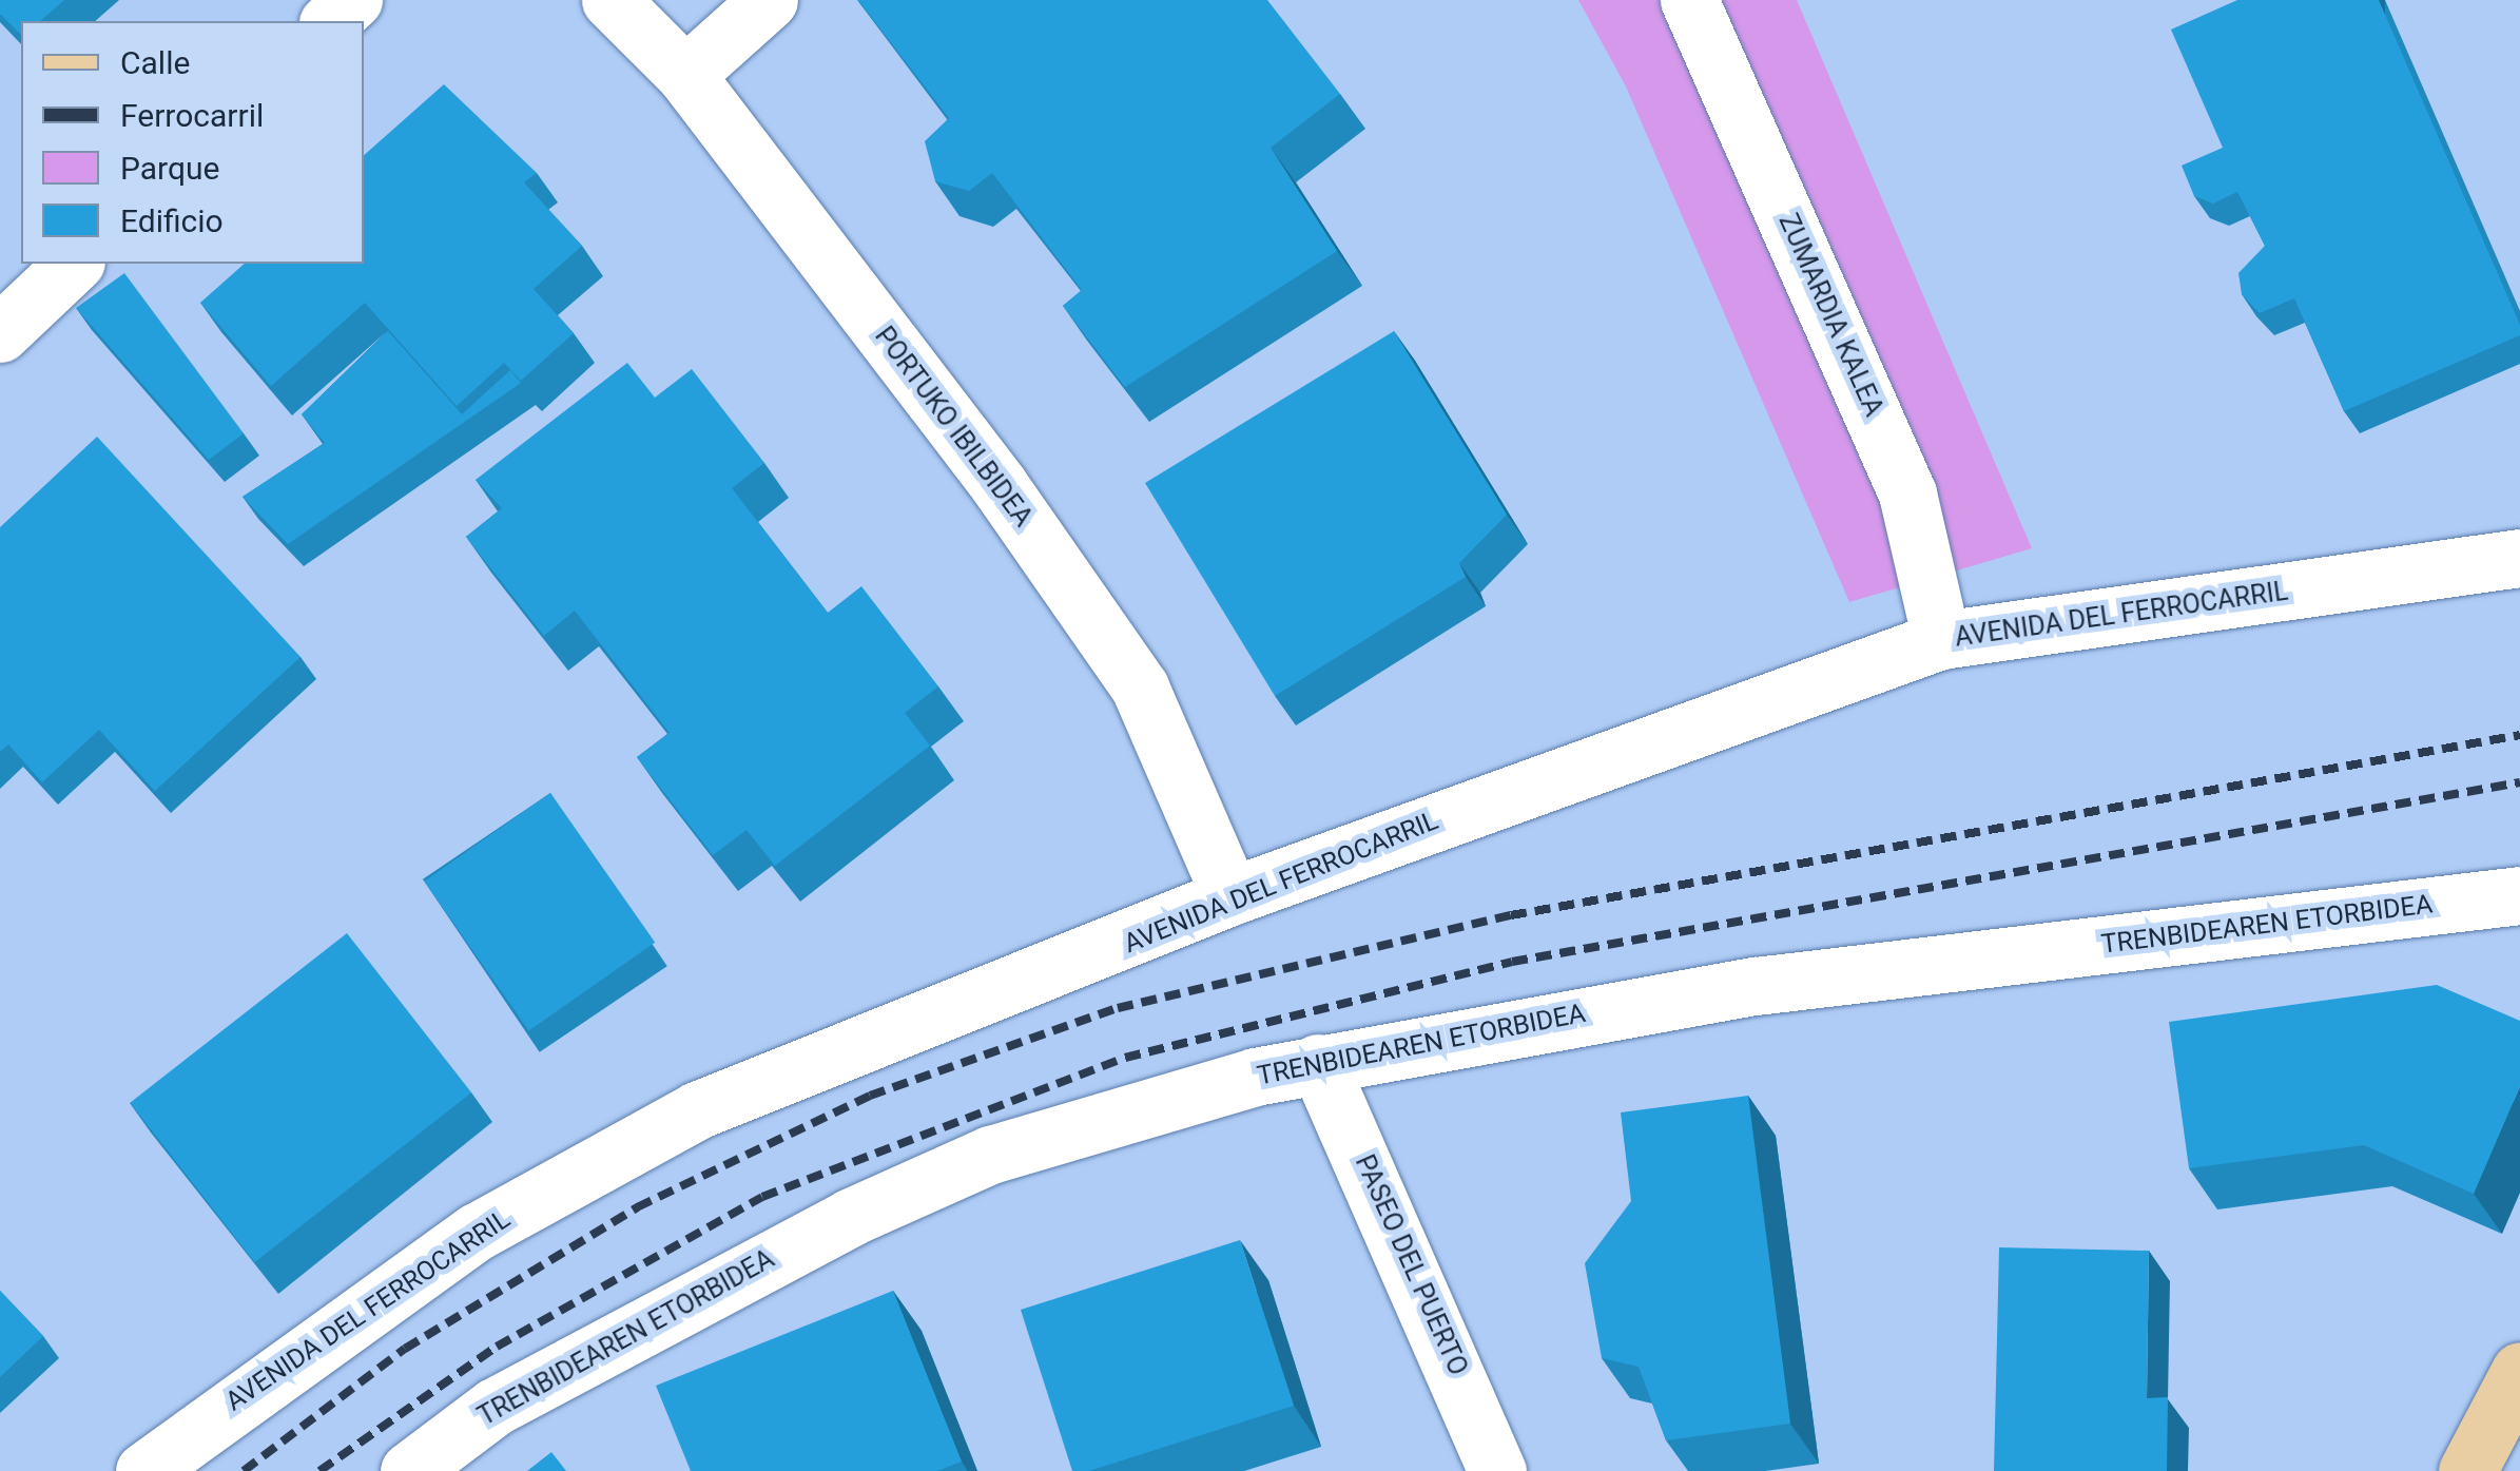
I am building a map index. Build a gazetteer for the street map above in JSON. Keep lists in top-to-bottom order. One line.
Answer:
{"streets":{"street":["ZUMARDIA KALEA","PORTUKO IBILBIDEA","AVENIDA DEL FERROCARRIL","TRENBIDEAREN ETORBIDEA","PASEO DEL PUERTO"]},"crossings":[["ZUMARDIA KALEA","AVENIDA DEL FERROCARRIL"],["PORTUKO IBILBIDEA","AVENIDA DEL FERROCARRIL"],["TRENBIDEAREN ETORBIDEA","PASEO DEL PUERTO"]],"legend":["Calle","Ferrocarril","Parque","Edificio"]}
